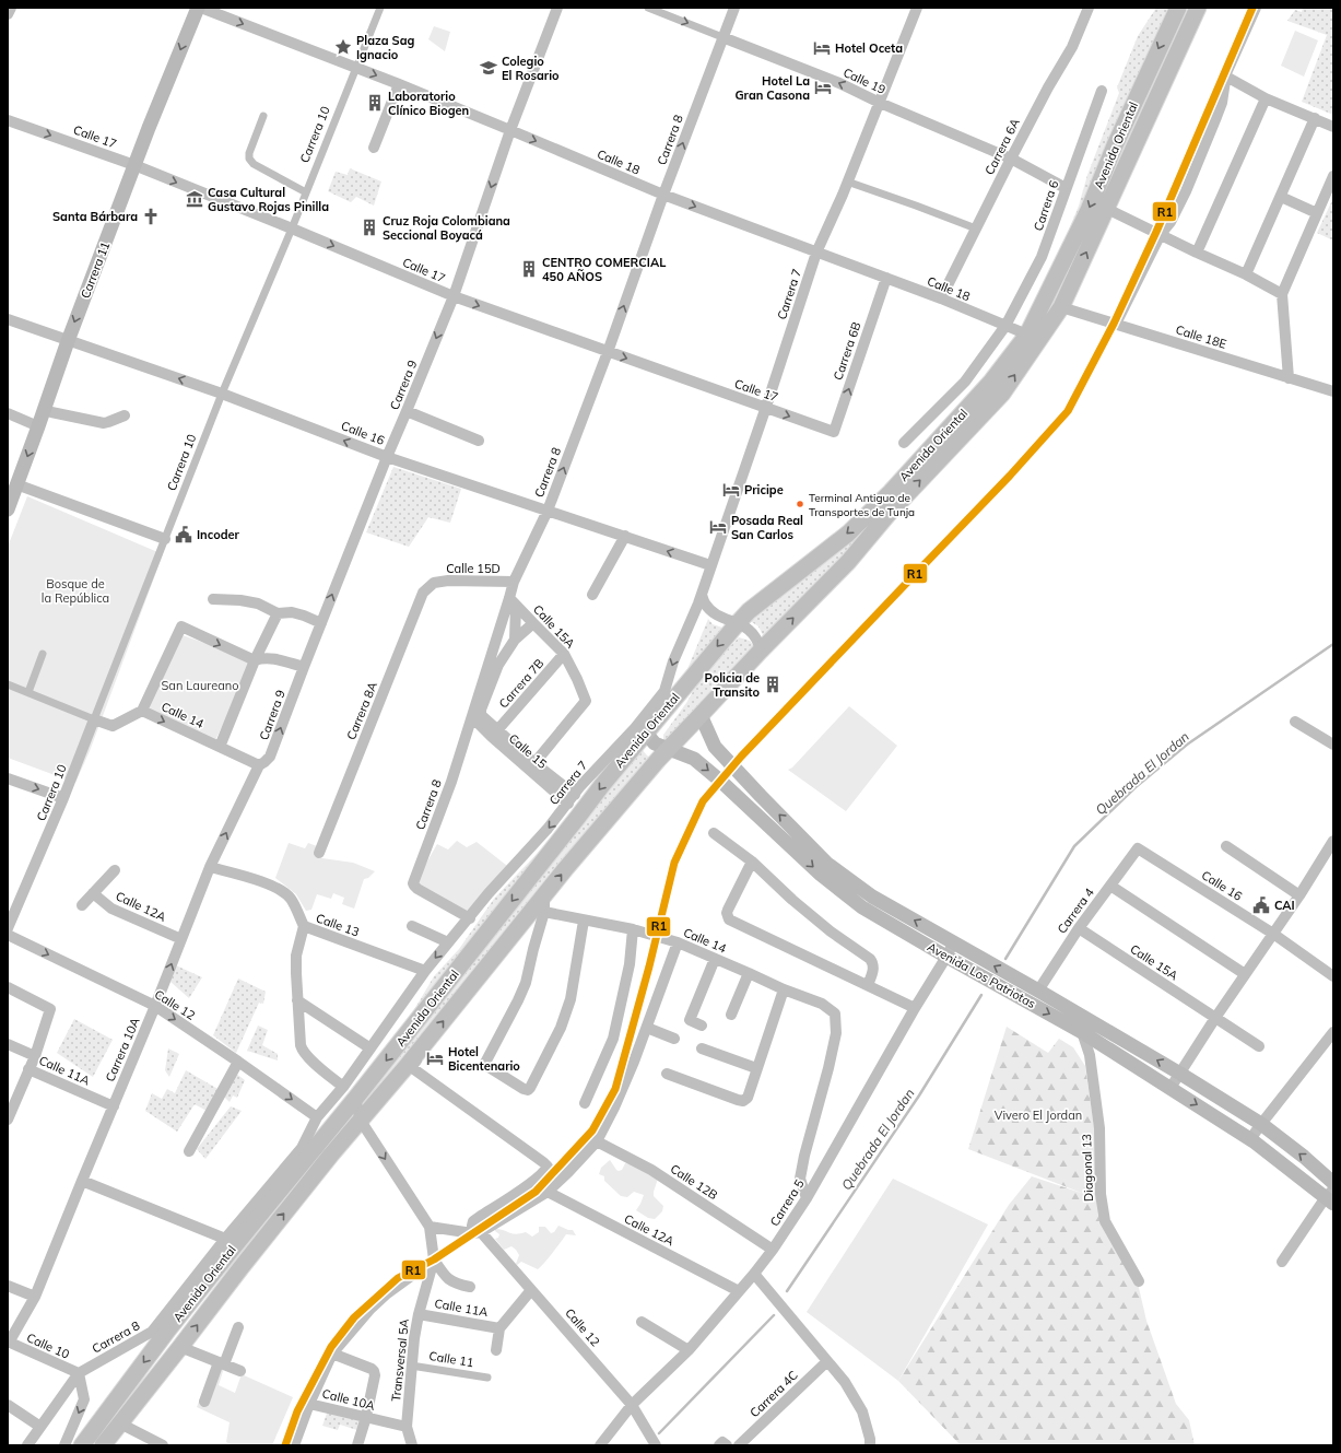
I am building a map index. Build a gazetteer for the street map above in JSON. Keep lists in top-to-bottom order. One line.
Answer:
{"streets":{"main road":["Avenida Oriental","Carrera 11","Avenida Los Patriotas"],"street":["Calle 19","Carrera 10","Calle 17","Carrera 8","Carrera 6A","Calle 18","Carrera 6","Carrera 7","Calle 18E","Carrera 6B","Carrera 9","Calle 16","Calle 15D","Calle 15A","Carrera 7B","Carrera 8A","Calle 14","Calle 15","Calle 12A","Carrera 4","Calle 13","Calle 12","Carrera 10A","Calle 11A","Diagonal 13","Calle 12B","Carrera 5","Calle 10","Calle 11","Transversal 5A","Carrera 4C","Calle 10A"]},"crossings":[["Calle 19","Carrera 8"],["Calle 19","Carrera 6A"],["Calle 19","Carrera 6"],["Calle 19","Carrera 7"],["Carrera 10","Calle 17"],["Carrera 10","Calle 18"],["Carrera 10","Calle 16"],["Carrera 10","Calle 14"],["Calle 17","Carrera 8"],["Calle 17","Carrera 11"],["Calle 17","Carrera 7"],["Calle 17","Carrera 6B"],["Calle 17","Carrera 9"],["Carrera 8","Avenida Oriental"],["Carrera 8","Calle 18"],["Carrera 8","Carrera 7"],["Carrera 8","Calle 16"],["Carrera 8","Calle 15D"],["Carrera 8","Calle 15A"],["Carrera 8","Calle 15"],["Carrera 8","Calle 10"],["Avenida Oriental","Calle 18"],["Avenida Oriental","Carrera 7"],["Avenida Oriental","Calle 18E"],["Avenida Oriental","Calle 14"],["Avenida Oriental","Calle 13"],["Avenida Oriental","Avenida Los Patriotas"],["Avenida Oriental","Calle 12"],["Carrera 6A","Calle 18"],["Calle 18","Carrera 6"],["Calle 18","Carrera 7"],["Calle 18","Carrera 6B"],["Calle 18","Carrera 9"],["Carrera 11","Calle 16"],["Carrera 7","Calle 16"],["Carrera 7","Calle 15"],["Carrera 7","Calle 13"],["Carrera 9","Calle 16"],["Carrera 9","Calle 14"],["Carrera 9","Carrera 10A"],["Calle 16","Carrera 4"],["Calle 15D","Carrera 8A"],["Calle 15A","Carrera 7B"],["Calle 15A","Calle 15"],["Calle 15A","Carrera 4"],["Carrera 7B","Calle 15"],["Calle 14","Carrera 10A"],["Calle 14","Carrera 5"],["Calle 12A","Carrera 10A"],["Calle 12A","Carrera 5"],["Carrera 4","Avenida Los Patriotas"],["Calle 13","Carrera 10A"],["Avenida Los Patriotas","Diagonal 13"],["Avenida Los Patriotas","Carrera 5"],["Calle 12","Carrera 10A"],["Calle 12","Carrera 5"],["Carrera 10A","Calle 11A"],["Carrera 10A","Calle 10"],["Calle 11A","Transversal 5A"],["Calle 12B","Carrera 5"],["Calle 11","Transversal 5A"],["Transversal 5A","Calle 10A"]],"one_way":["Calle 17","Carrera 8","Calle 18","Carrera 11","Calle 16","Calle 12"],"water":["Quebrada El Jordan"],"parks":["Bosque de la República","San Laureano","Vivero El Jordan"],"places":{"place":["Plaza Sag Ignacio"],"hotel":["Hotel Oceta","Hotel La Gran Casona","Pricipe","Posada Real San Carlos","Hotel Bicentenario"],"school or university":["Colegio El Rosario"],"building":["Laboratorio Clínico Biogen","Cruz Roja Colombiana Seccional Boyacá","CENTRO COMERCIAL 450 AÑOS","Policia de Transito"],"museum":["Casa Cultural Gustavo Rojas Pinilla"],"church":["Santa Bárbara"],"other":["Terminal Antiguo de Transportes de Tunja"],"public building":["Incoder","CAI"]},"lines":["transit line R1"]}
